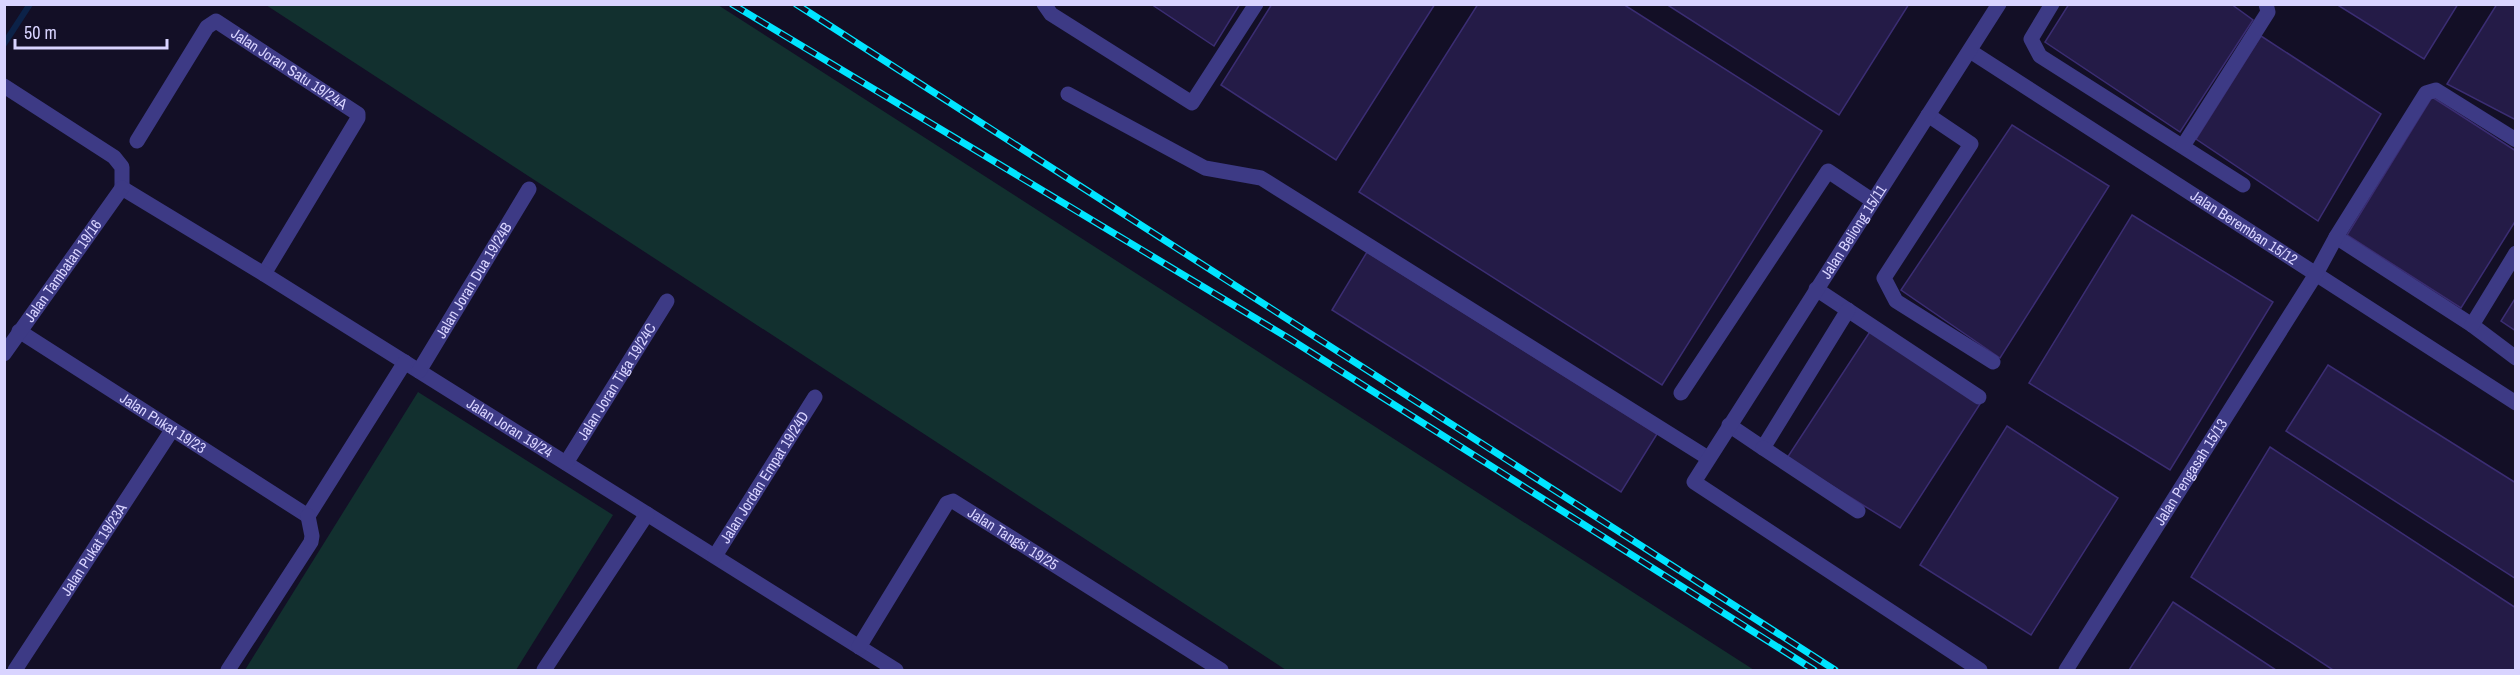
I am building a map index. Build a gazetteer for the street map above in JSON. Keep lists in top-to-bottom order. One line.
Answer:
{"streets":{"street":["Jalan Joran Satu 19/24A","Jalan Beremban 15/12","Jalan Beliong 15/11","Jalan Tambatan 19/16","Jalan Joran Dua 19/24B","Jalan Joran Tiga 19/24C","Jalan Pukat 19/23","Jalan Joran 19/24","Jalan Pengasah 15/13","Jalan Jordan Empat 19/24D","Jalan Tangsi 19/25","Jalan Pukat 19/23A"]},"crossings":[["Jalan Joran Satu 19/24A","Jalan Joran 19/24"],["Jalan Beremban 15/12","Jalan Beliong 15/11"],["Jalan Beremban 15/12","Jalan Pengasah 15/13"],["Jalan Tambatan 19/16","Jalan Pukat 19/23"],["Jalan Tambatan 19/16","Jalan Joran 19/24"],["Jalan Joran Dua 19/24B","Jalan Joran 19/24"],["Jalan Joran Tiga 19/24C","Jalan Joran 19/24"],["Jalan Pukat 19/23","Jalan Pukat 19/23A"],["Jalan Joran 19/24","Jalan Jordan Empat 19/24D"],["Jalan Joran 19/24","Jalan Tangsi 19/25"]],"scale_bar":"50 m"}
